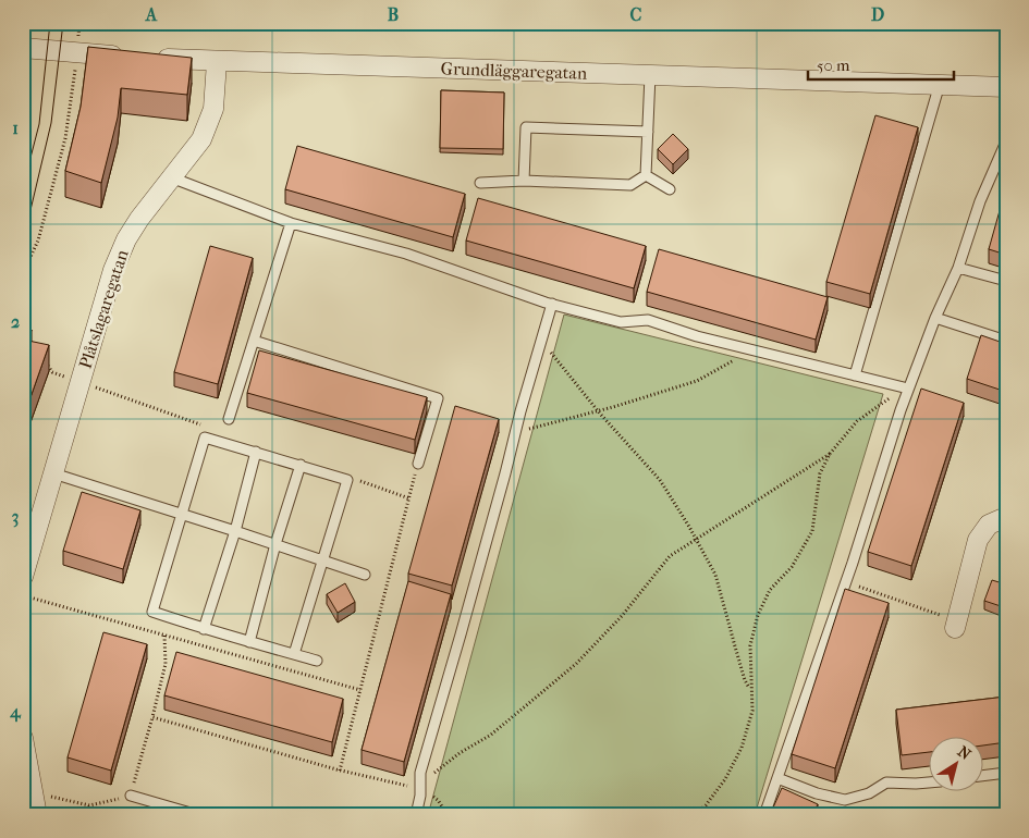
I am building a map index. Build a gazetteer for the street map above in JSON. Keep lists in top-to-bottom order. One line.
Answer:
{"streets":{"street":["Grundläggaregatan","Plåtslagaregatan"]},"crossings":[["Grundläggaregatan","Plåtslagaregatan"]],"scale_bar":"50 m","north":"top right","grid":{"columns":["A","B","C","D"],"rows":["1","2","3","4"]}}
